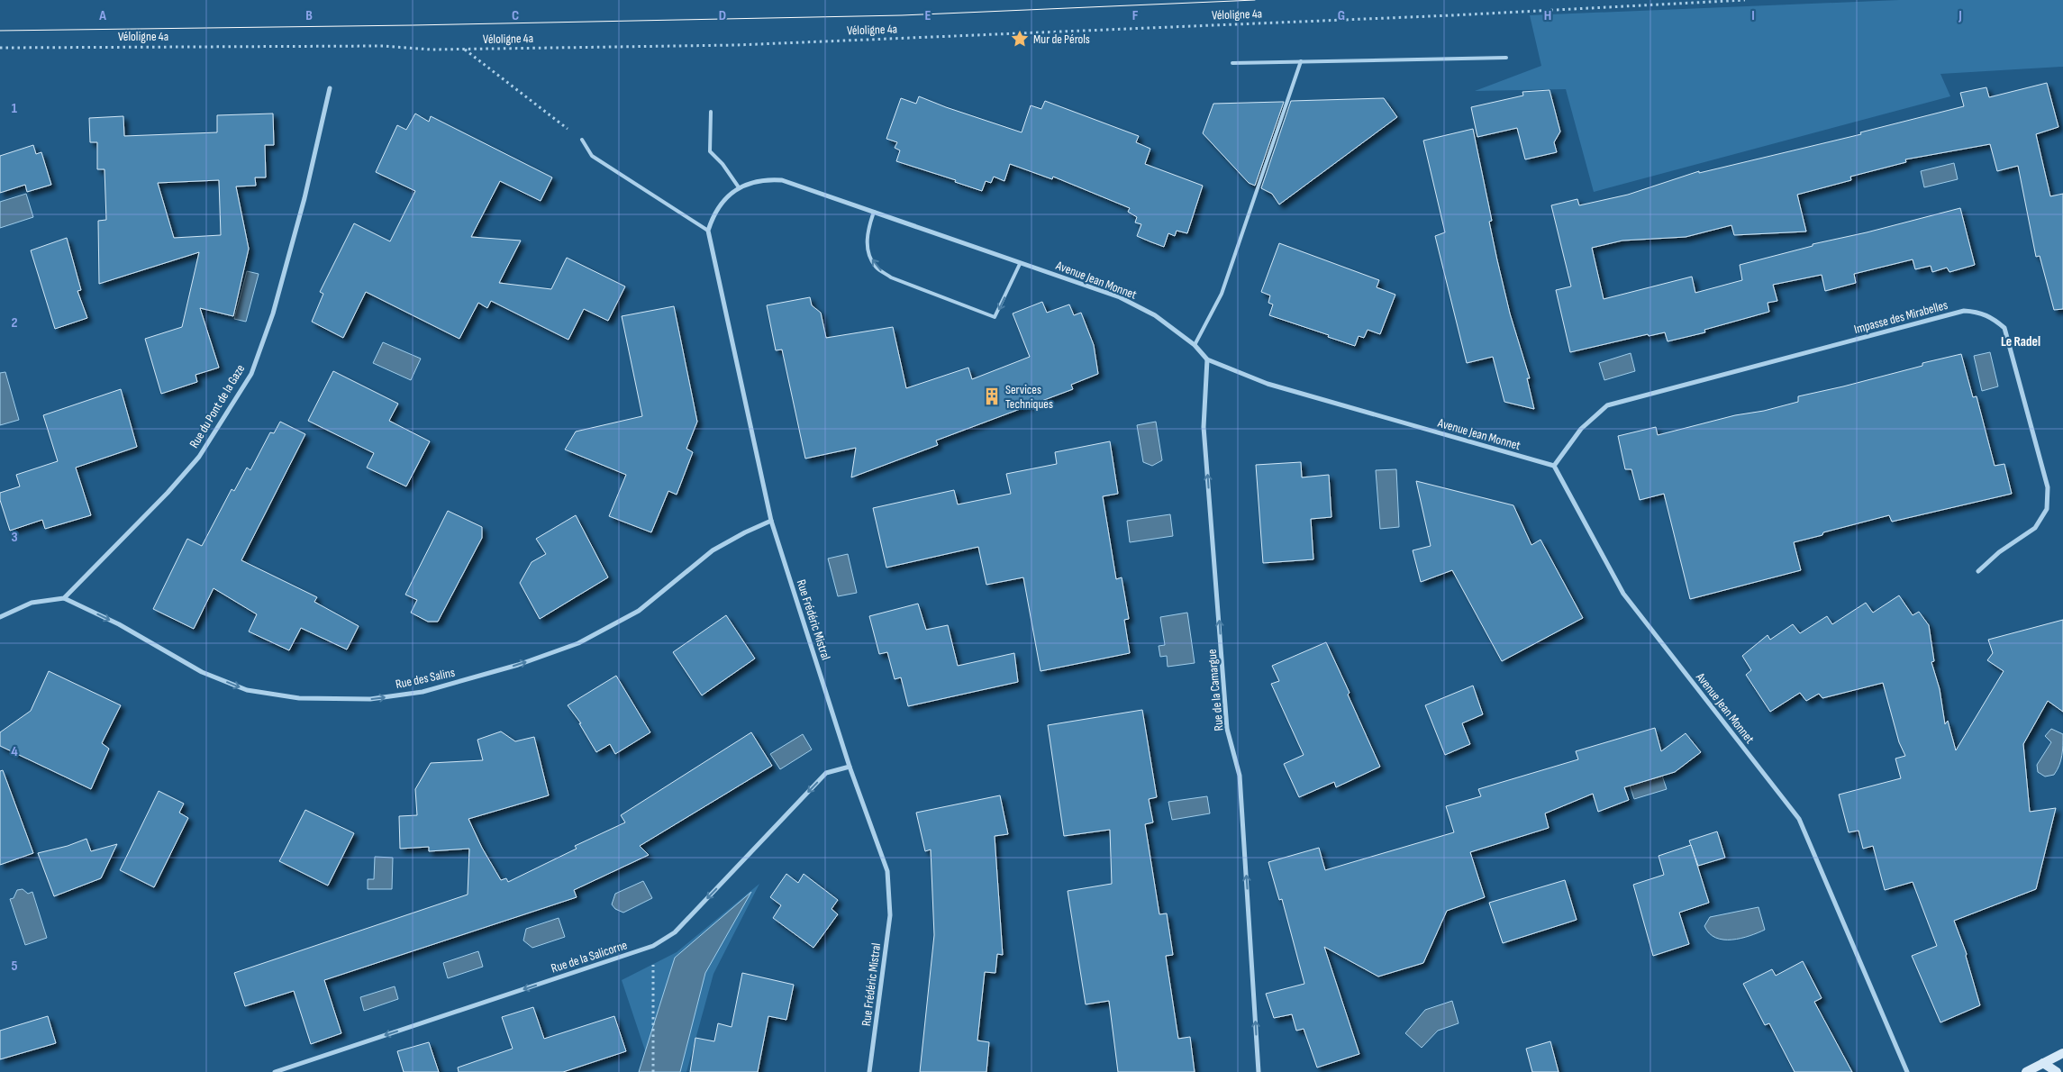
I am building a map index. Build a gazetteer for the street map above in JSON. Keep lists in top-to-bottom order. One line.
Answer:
{"streets":{"street":["Avenue Jean Monnet","Impasse des Mirabelles","Rue du Pont de la Gaze","Rue Frédéric Mistral","Rue des Salins","Rue de la Camargue","Rue de la Salicorne"],"path":["Véloligne 4a"]},"crossings":[["Avenue Jean Monnet","Impasse des Mirabelles"],["Avenue Jean Monnet","Rue de la Camargue"],["Rue du Pont de la Gaze","Rue des Salins"],["Rue Frédéric Mistral","Rue des Salins"],["Rue Frédéric Mistral","Rue de la Salicorne"]],"one_way":["Rue des Salins","Rue de la Camargue","Rue de la Salicorne"],"districts":["Le Radel"],"places":{"place":["Mur de Pérols"],"building":["Services Techniques"]},"grid":{"columns":["A","B","C","D","E","F","G","H","I","J"],"rows":["1","2","3","4","5"]}}
